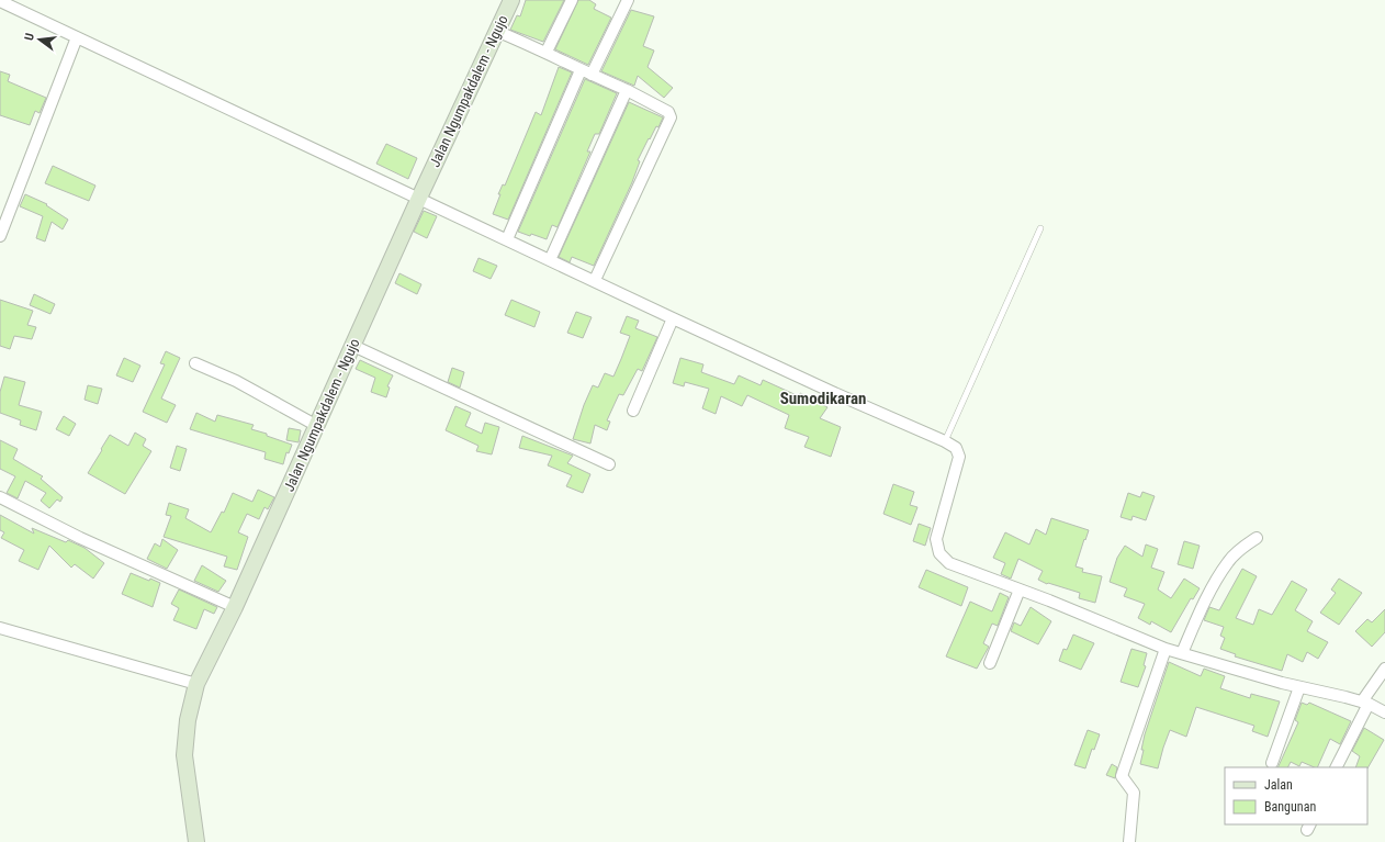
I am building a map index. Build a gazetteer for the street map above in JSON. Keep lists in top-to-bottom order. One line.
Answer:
{"streets":{"street":["Jalan Ngumpakdalem - Ngujo"]},"districts":["Sumodikaran"],"legend":["Jalan","Bangunan"],"north":"left"}
